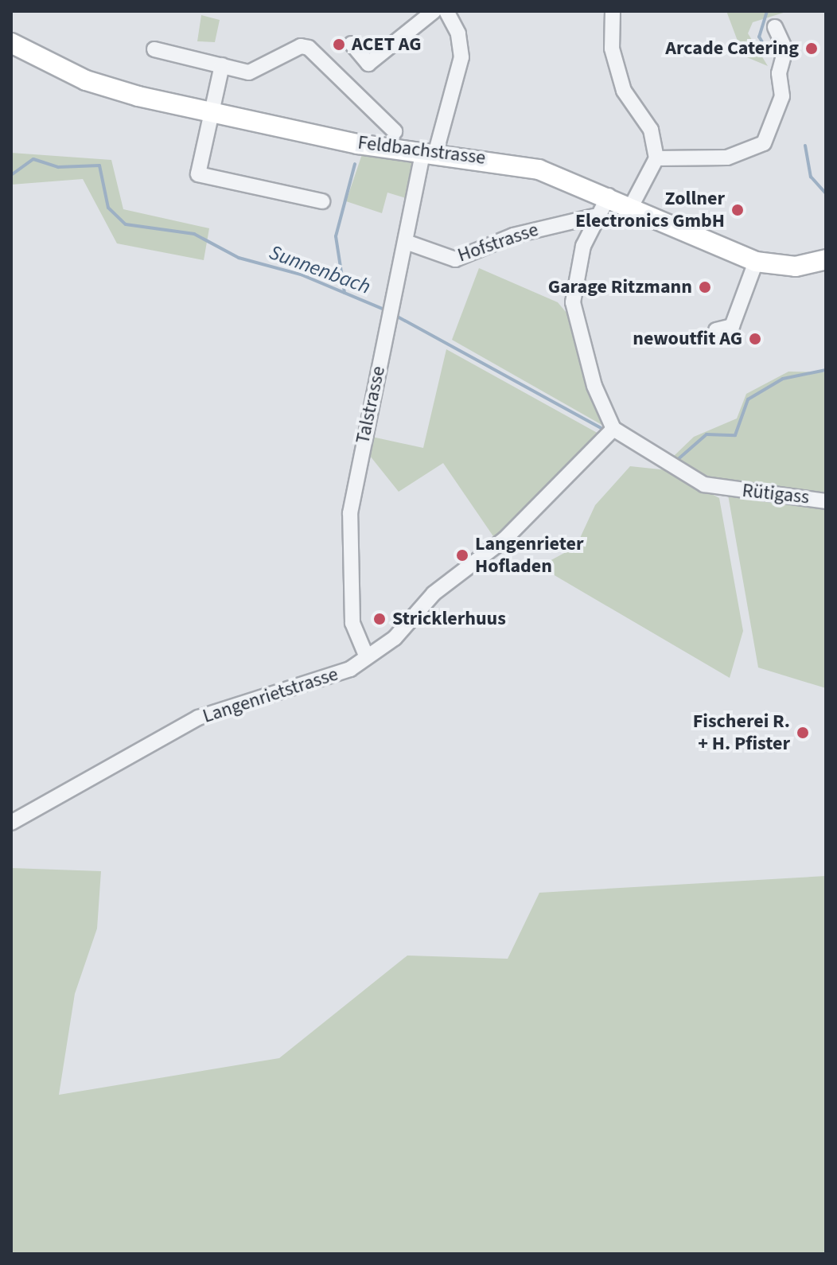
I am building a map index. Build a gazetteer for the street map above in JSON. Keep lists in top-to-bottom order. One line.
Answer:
{"streets":{"main road":["Feldbachstrasse"],"street":["Hofstrasse","Talstrasse","Rütigass","Langenrietstrasse"]},"crossings":[["Feldbachstrasse","Talstrasse"],["Hofstrasse","Talstrasse"],["Talstrasse","Langenrietstrasse"],["Rütigass","Langenrietstrasse"]],"water":["Sunnenbach"],"places":["ACET AG","Arcade Catering","Zollner Electronics GmbH","Garage Ritzmann","newoutfit AG","Langenrieter Hofladen","Stricklerhuus","Fischerei R. + H. Pfister"]}
